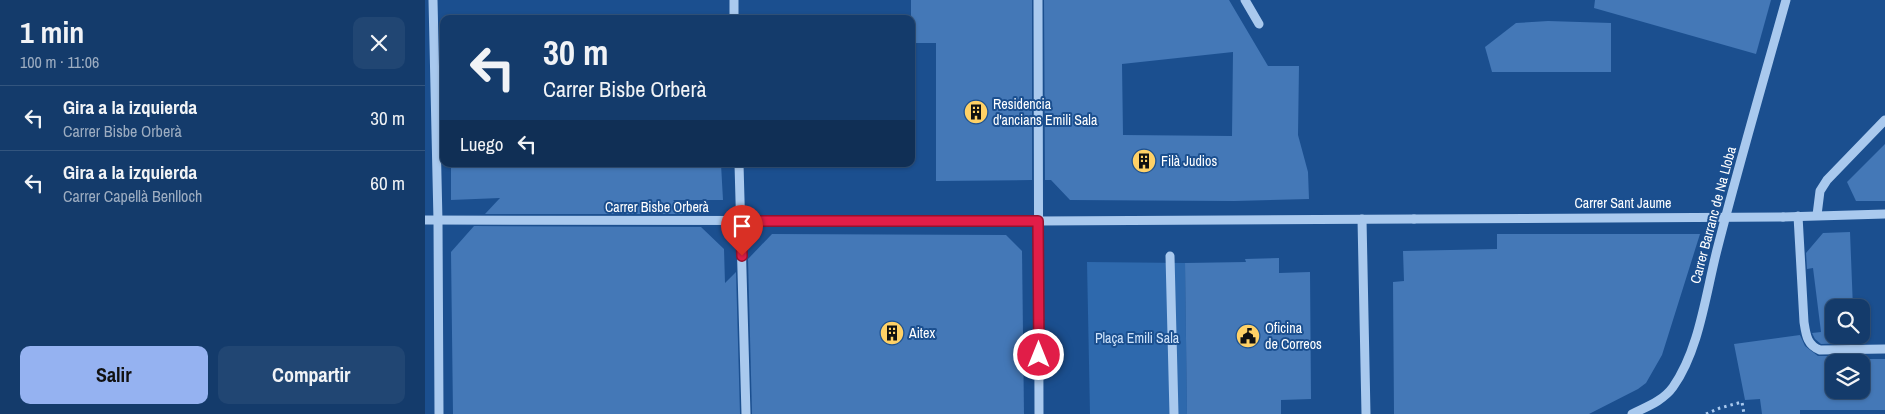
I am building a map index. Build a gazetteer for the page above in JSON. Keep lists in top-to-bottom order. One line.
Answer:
{"streets":{"street":["Carrer Sant Jaume","Carrer Bisbe Orberà","Carrer Barranc de Na Lloba"]},"parks":["Plaça Emili Sala"],"places":{"building":["Residencia d'ancians Emili Sala","Filà Judios","Aitex"],"public building":["Oficina de Correos"]},"page":{"heading":["1 min","100 m · 11:06"],"turn":["30 m","Carrer Bisbe Orberà"],"list":[{"name":"Gira a la izquierda","note":"Carrer Bisbe Orberà","value":"30 m"},{"name":"Gira a la izquierda","note":"Carrer Capellà Benlloch","value":"60 m"}],"then":"Luego","buttons":["Salir","Compartir"]}}
